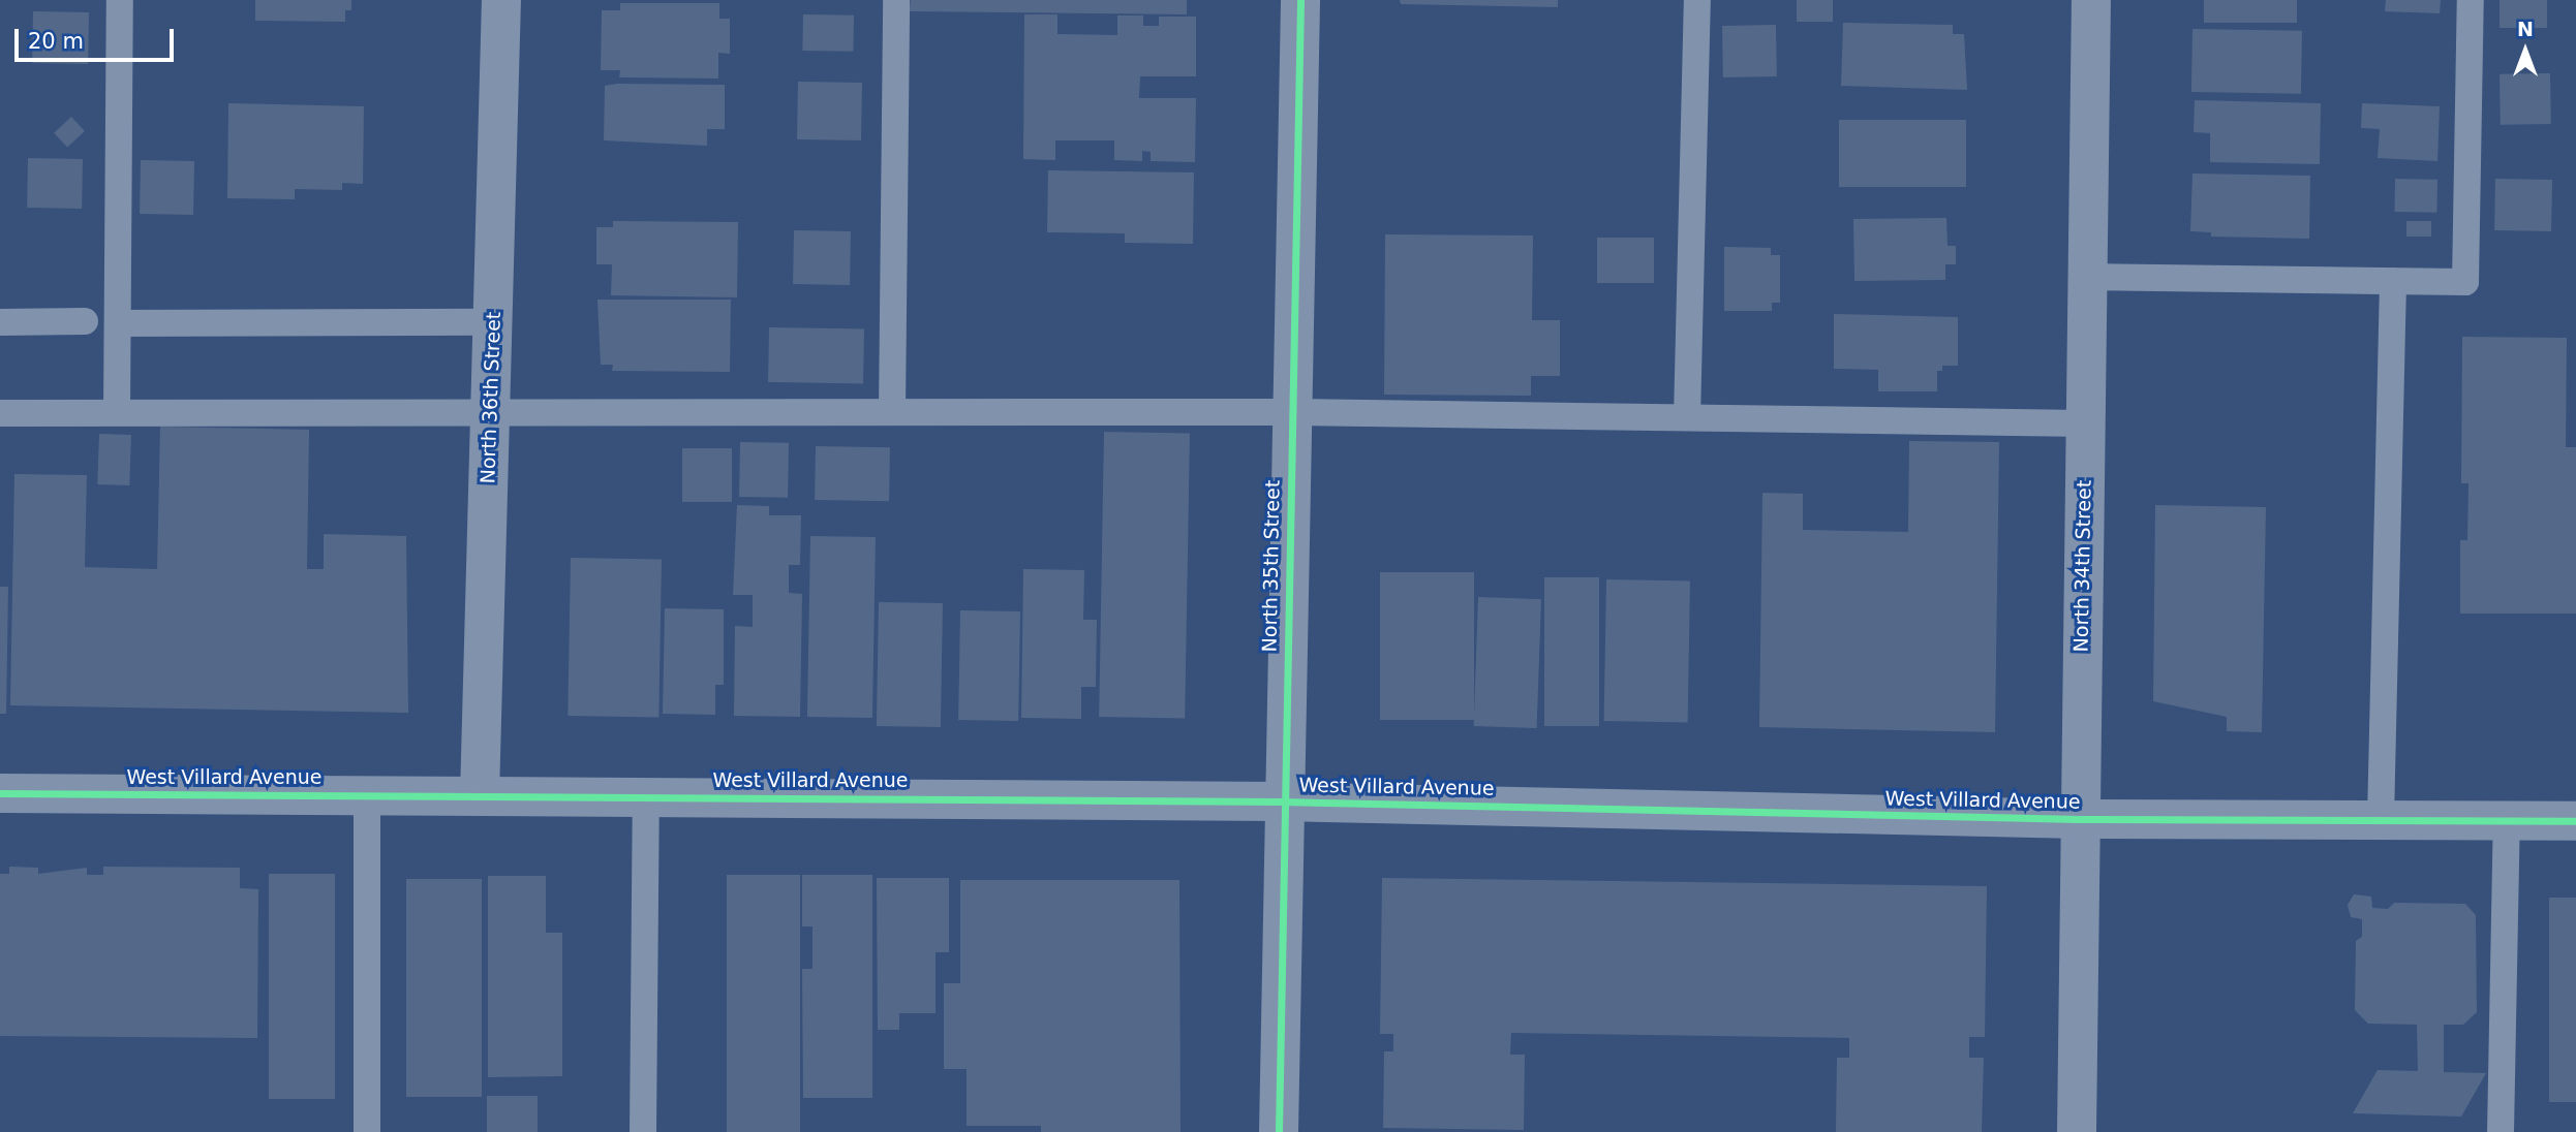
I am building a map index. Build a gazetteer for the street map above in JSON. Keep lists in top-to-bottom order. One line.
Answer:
{"streets":{"street":["North 36th Street","North 35th Street","North 34th Street","West Villard Avenue"]},"crossings":[["North 36th Street","West Villard Avenue"],["North 35th Street","West Villard Avenue"],["North 34th Street","West Villard Avenue"]],"scale_bar":"20 m","north":"top"}
